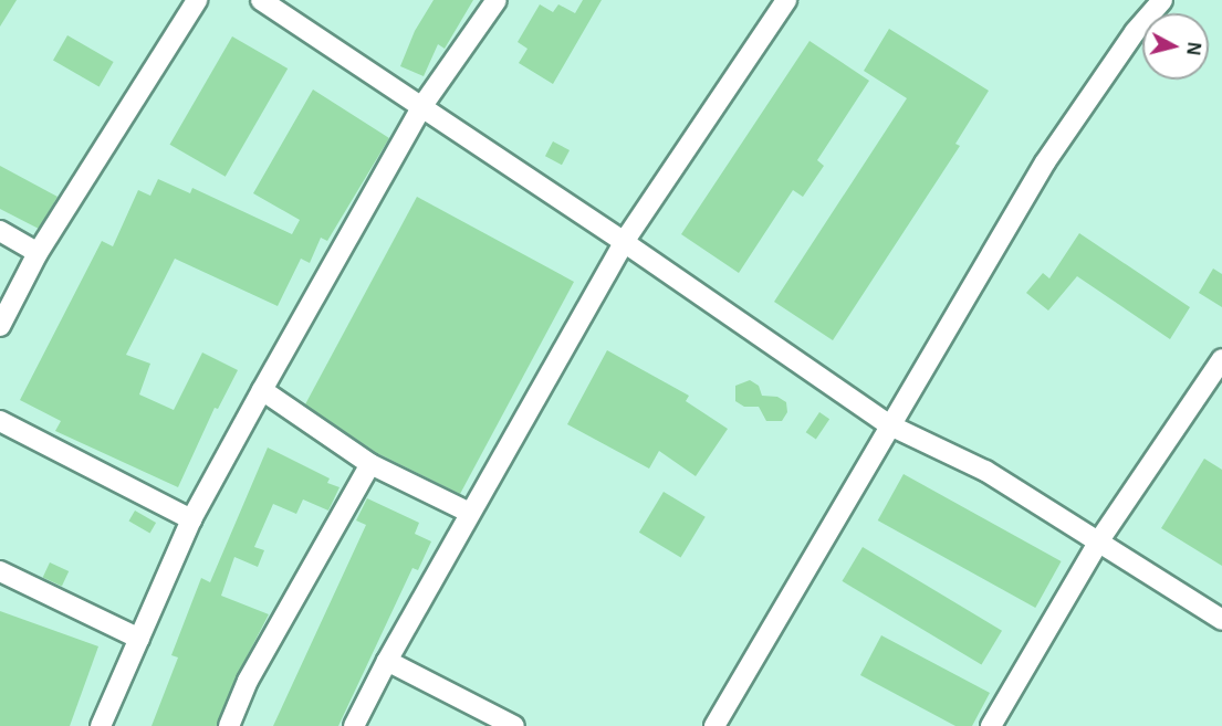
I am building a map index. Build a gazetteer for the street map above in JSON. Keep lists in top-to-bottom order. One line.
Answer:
{"north":"right"}
